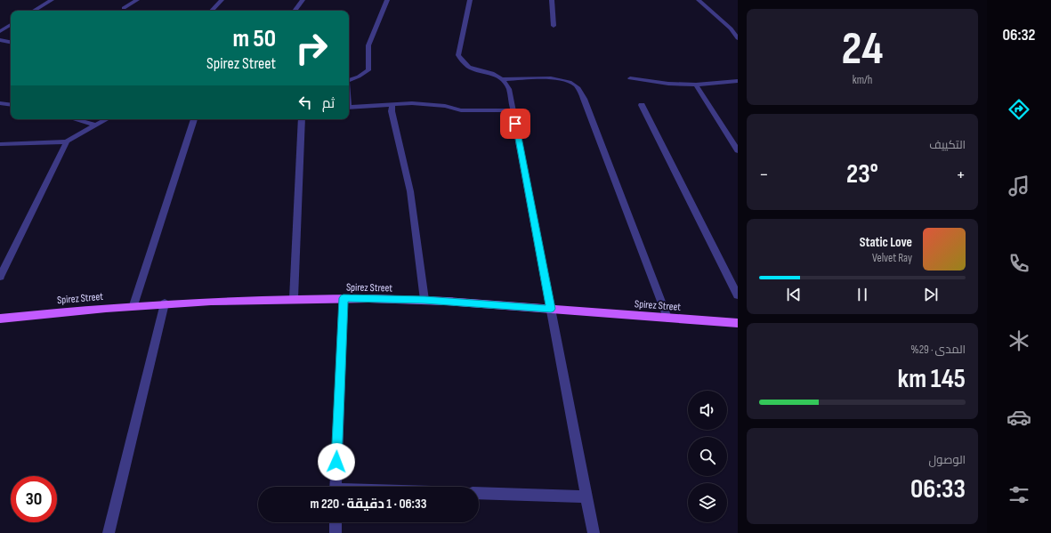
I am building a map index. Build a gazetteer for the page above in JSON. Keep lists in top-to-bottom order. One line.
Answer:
{"streets":{"main road":["Spirez Street"]},"page":{"tabs":"06:32","tile":[["24","km/h"],"التكييف",["المدى · 29%","145 km"],["الوصول","06:33"]],"turn":["50 m","Spirez Street"],"then":"ثم","heat":["−","23°","+"],"song":["Static Love","Velvet Ray"],"limit":"30","trip":"06:33 · 1 دقيقة · 220 m"}}
